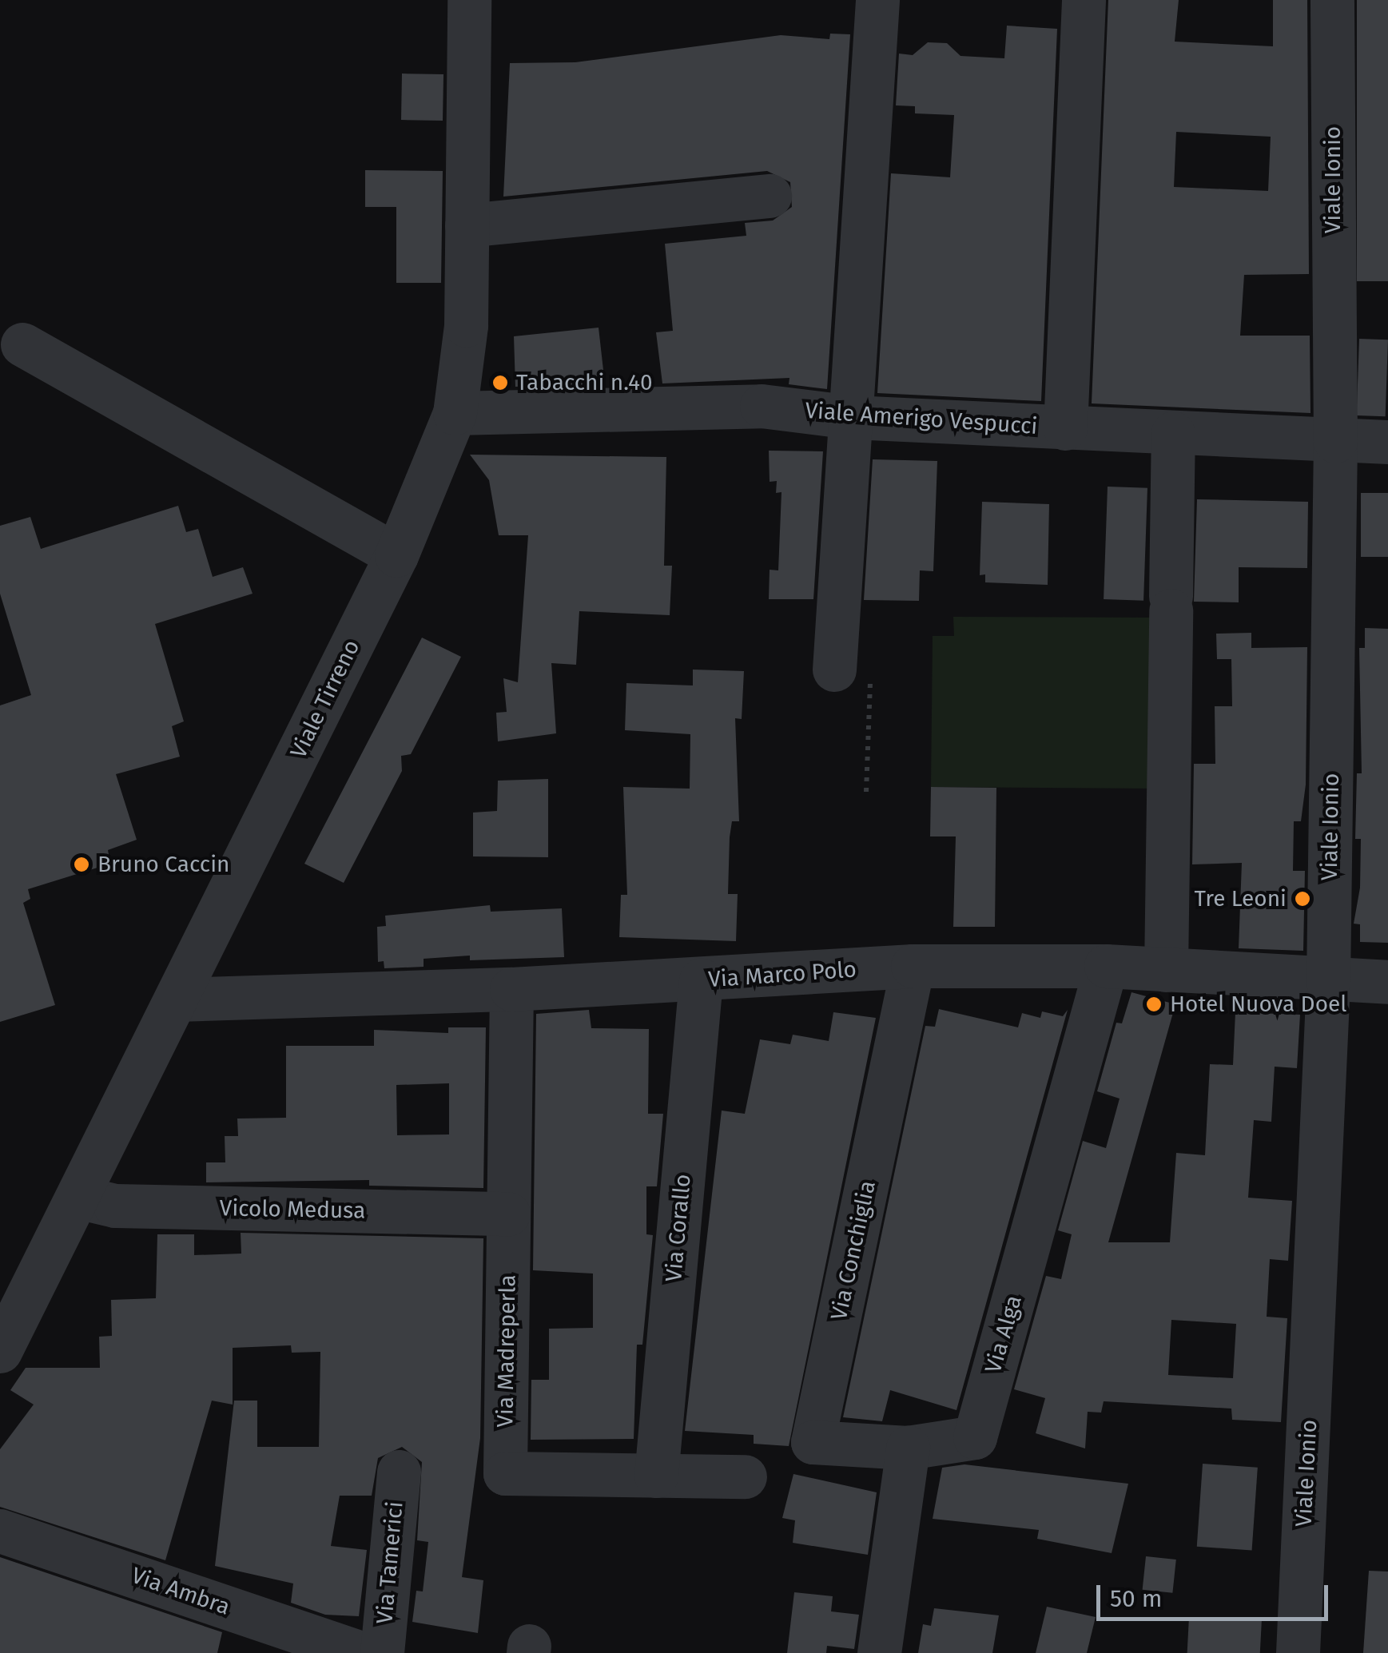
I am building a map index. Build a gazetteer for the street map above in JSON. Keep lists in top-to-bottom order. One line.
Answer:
{"streets":{"street":["Viale Ionio","Viale Amerigo Vespucci","Viale Tirreno","Via Marco Polo","Vicolo Medusa","Via Corallo","Via Conchiglia","Via Alga","Via Madreperla","Via Tamerici","Via Ambra"]},"crossings":[["Viale Ionio","Viale Amerigo Vespucci"],["Viale Ionio","Via Marco Polo"],["Viale Amerigo Vespucci","Viale Tirreno"],["Viale Tirreno","Via Marco Polo"],["Viale Tirreno","Vicolo Medusa"],["Via Marco Polo","Via Corallo"],["Via Marco Polo","Via Conchiglia"],["Via Marco Polo","Via Alga"],["Via Marco Polo","Via Madreperla"],["Vicolo Medusa","Via Madreperla"],["Via Corallo","Via Madreperla"],["Via Conchiglia","Via Alga"]],"places":["Tabacchi n.40","Bruno Caccin","Tre Leoni","Hotel Nuova Doel"],"scale_bar":"50 m"}
